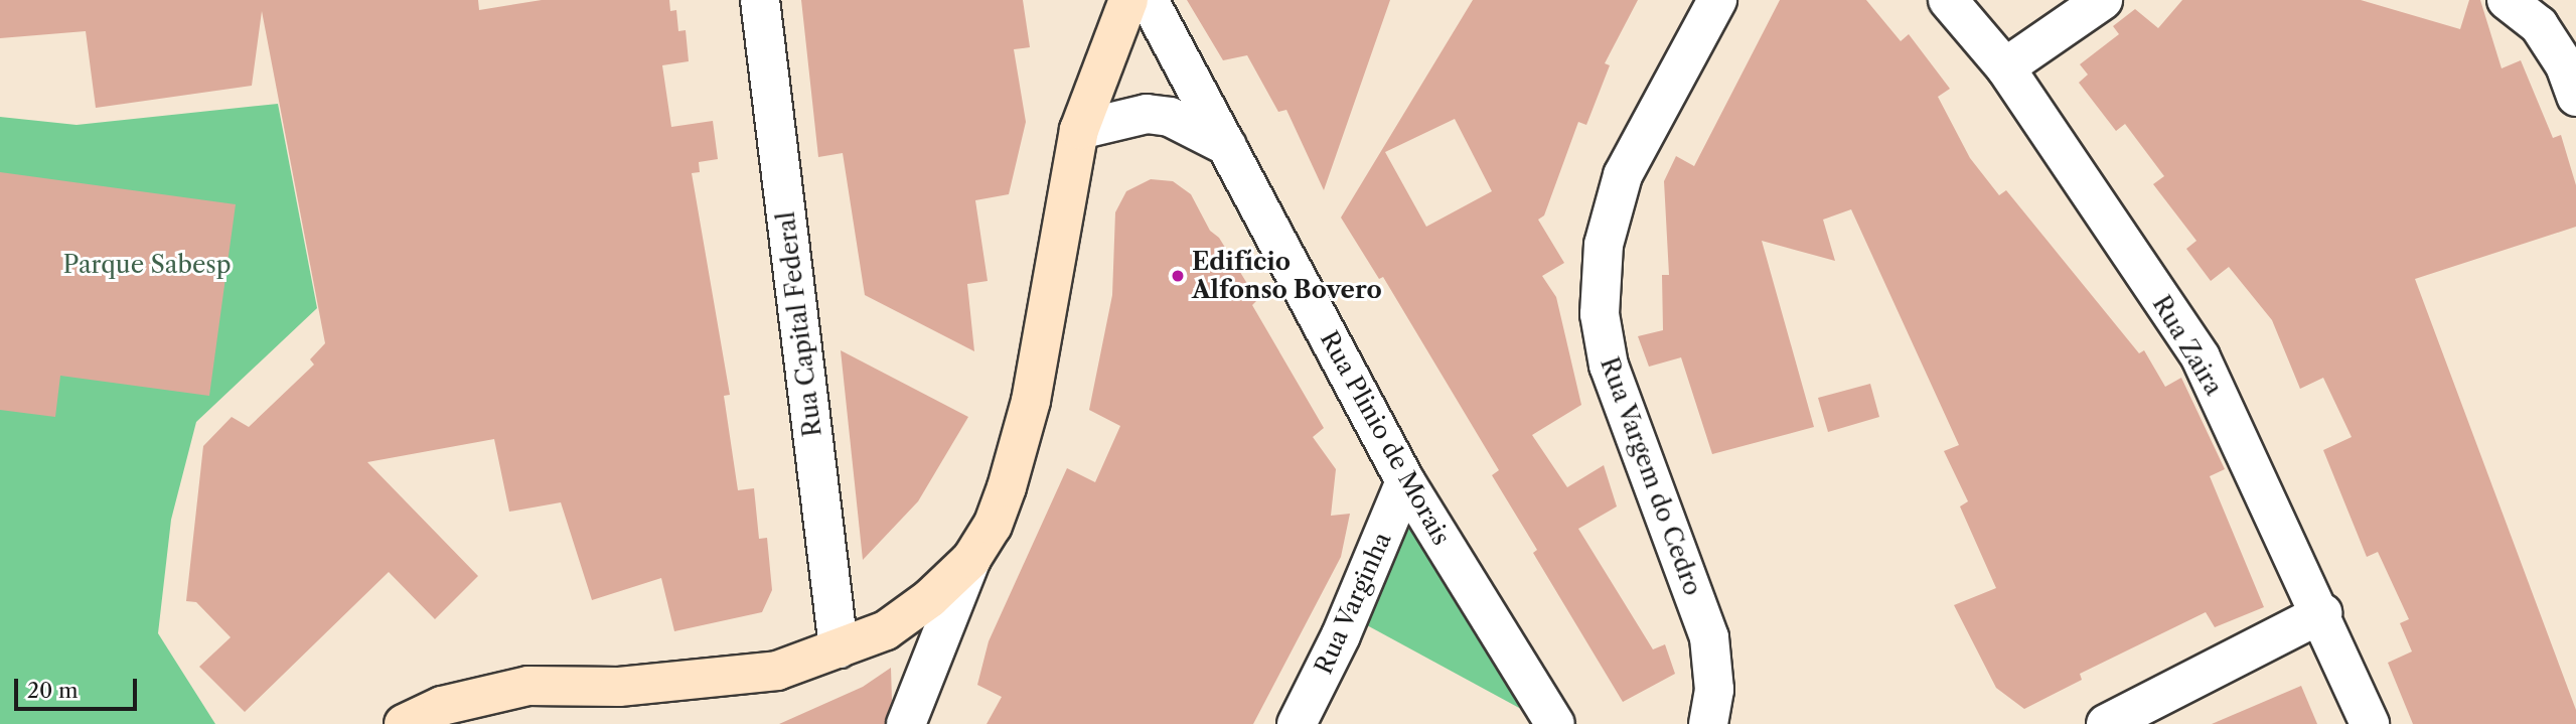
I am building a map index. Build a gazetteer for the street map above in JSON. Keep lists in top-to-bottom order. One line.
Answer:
{"streets":{"street":["Rua Capital Federal","Rua Zaira","Rua Plinio de Morais","Rua Vargem do Cedro","Rua Varginha"]},"crossings":[["Rua Plinio de Morais","Rua Varginha"]],"parks":["Parque Sabesp"],"places":["Edifício Alfonso Bovero"],"scale_bar":"20 m"}
